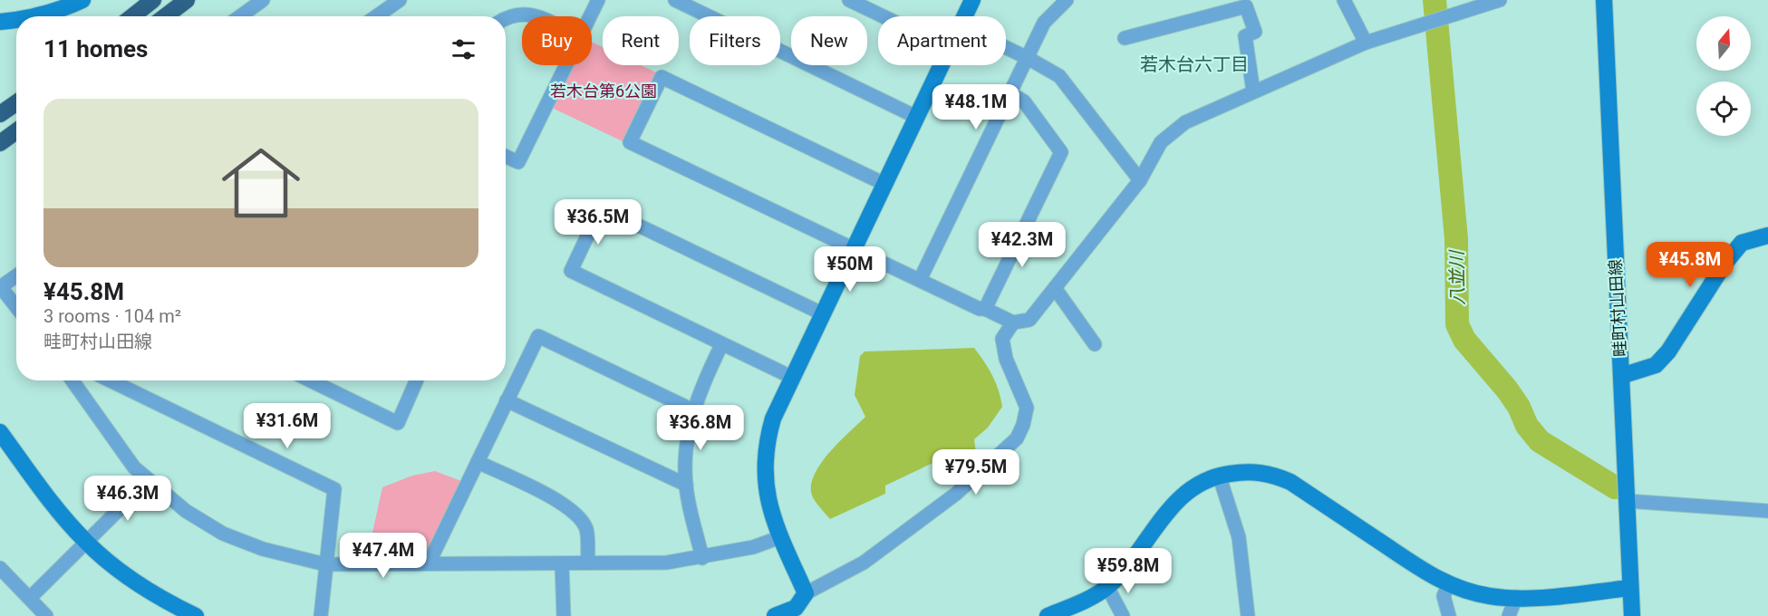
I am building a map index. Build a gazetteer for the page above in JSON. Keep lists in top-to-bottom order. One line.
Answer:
{"streets":{"street":["畦町村山田線"]},"districts":["若木台六丁目"],"water":["八並川"],"parks":["若木台第6公園"],"north":"top","page":{"chip":["Buy","Rent","Filters","New","Apartment"],"heading":"11 homes","list":[{"name":"¥45.8M","note":"3 rooms · 104 m² · 畦町村山田線"}],"price":["¥48.1M","¥36.5M","¥42.3M","¥45.8M","¥50M","¥31.6M","¥36.8M","¥79.5M","¥46.3M","¥47.4M","¥59.8M"]}}
